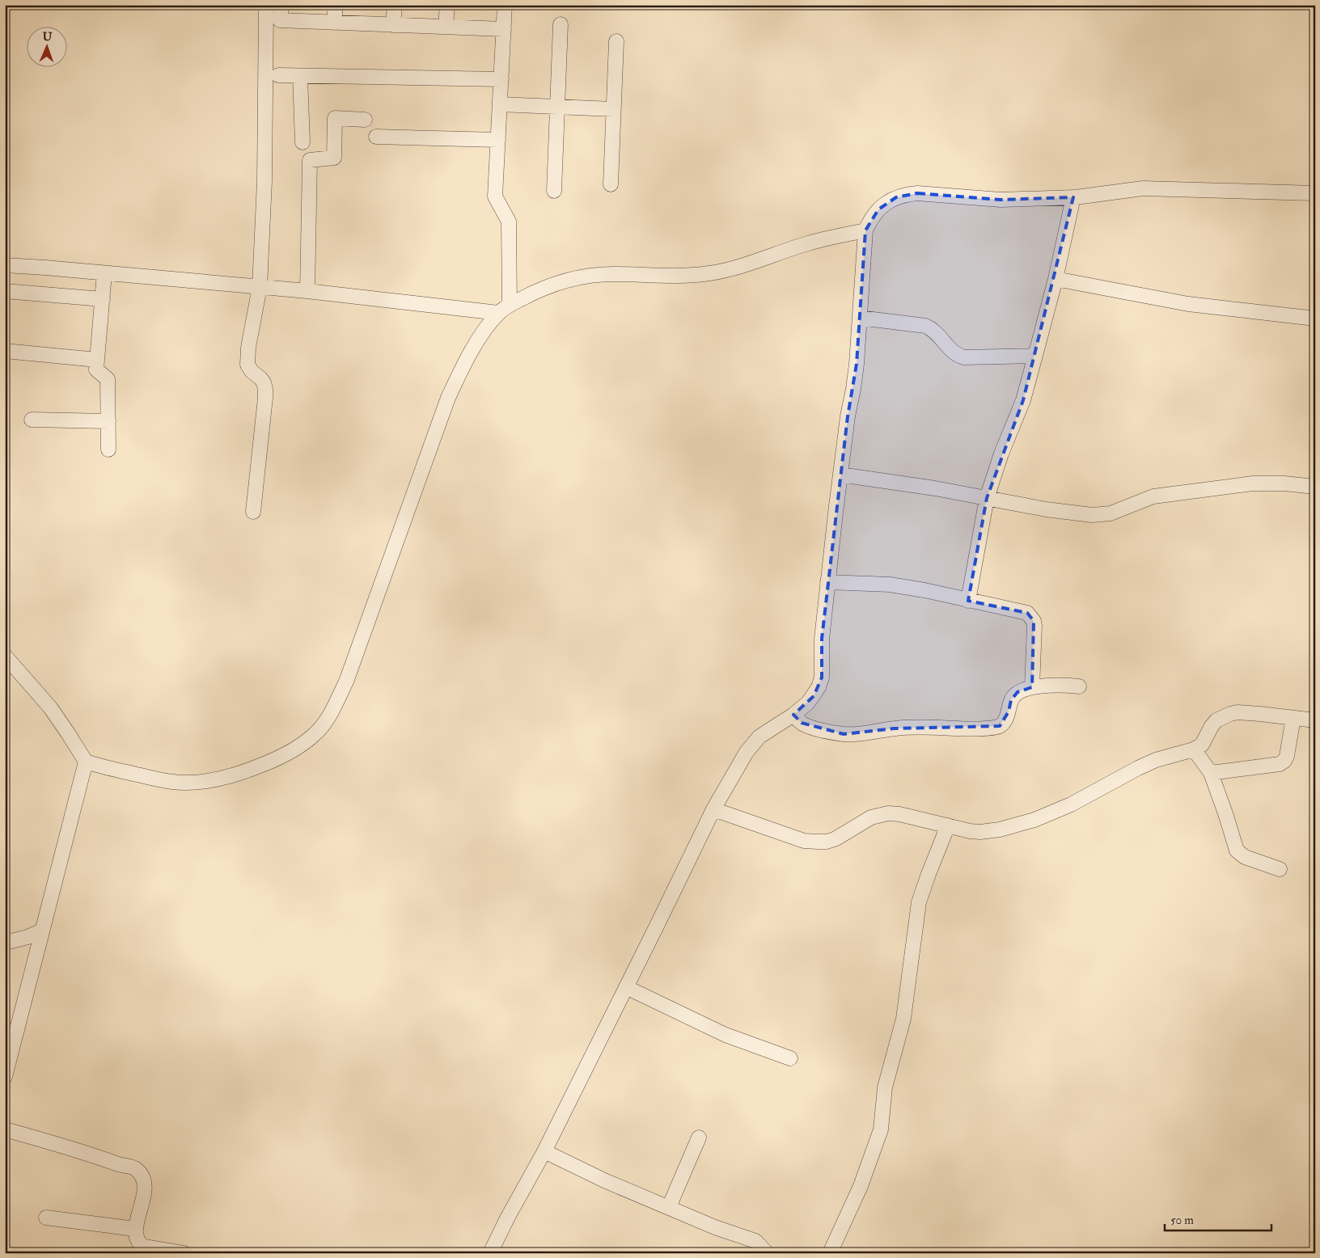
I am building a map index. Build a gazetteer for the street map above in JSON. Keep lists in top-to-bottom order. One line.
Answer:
{"scale_bar":"50 m","north":"top"}
